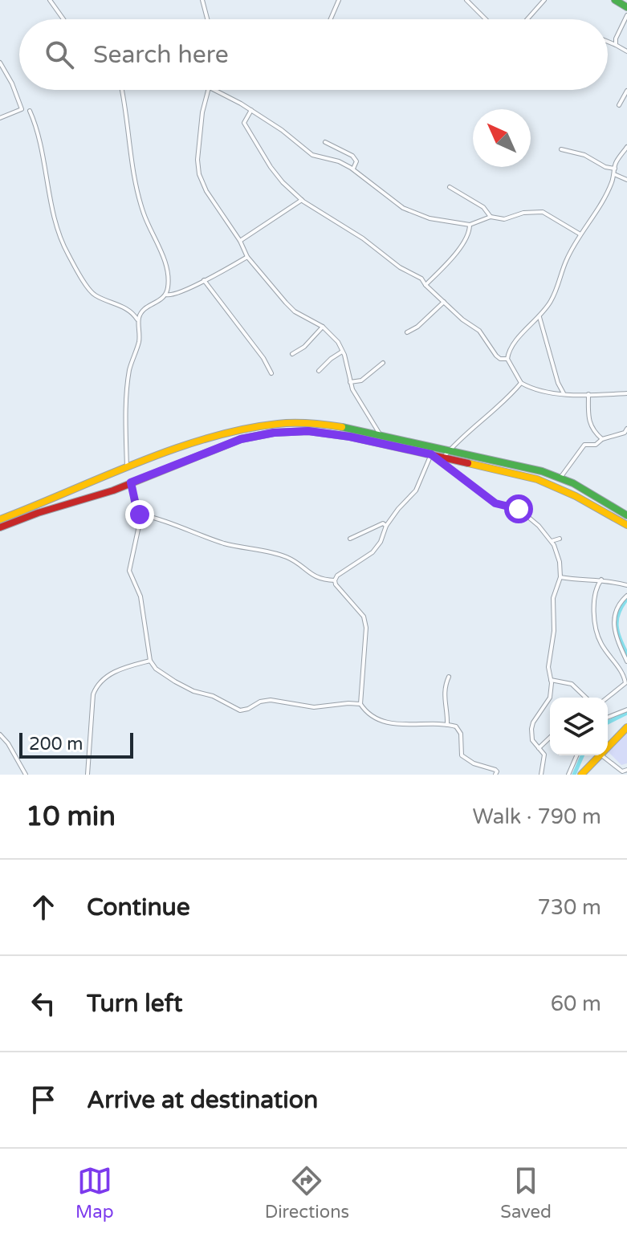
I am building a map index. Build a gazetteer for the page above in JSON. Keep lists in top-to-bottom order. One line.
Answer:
{"scale_bar":"200 m","north":"top left","page":{"search":"Search here","scale":"200 m","heading":["10 min","Walk · 790 m"],"list":[["Continue","730 m"],["Turn left","60 m"],"Arrive at destination"],"nav":["Map","Directions","Saved"]}}
